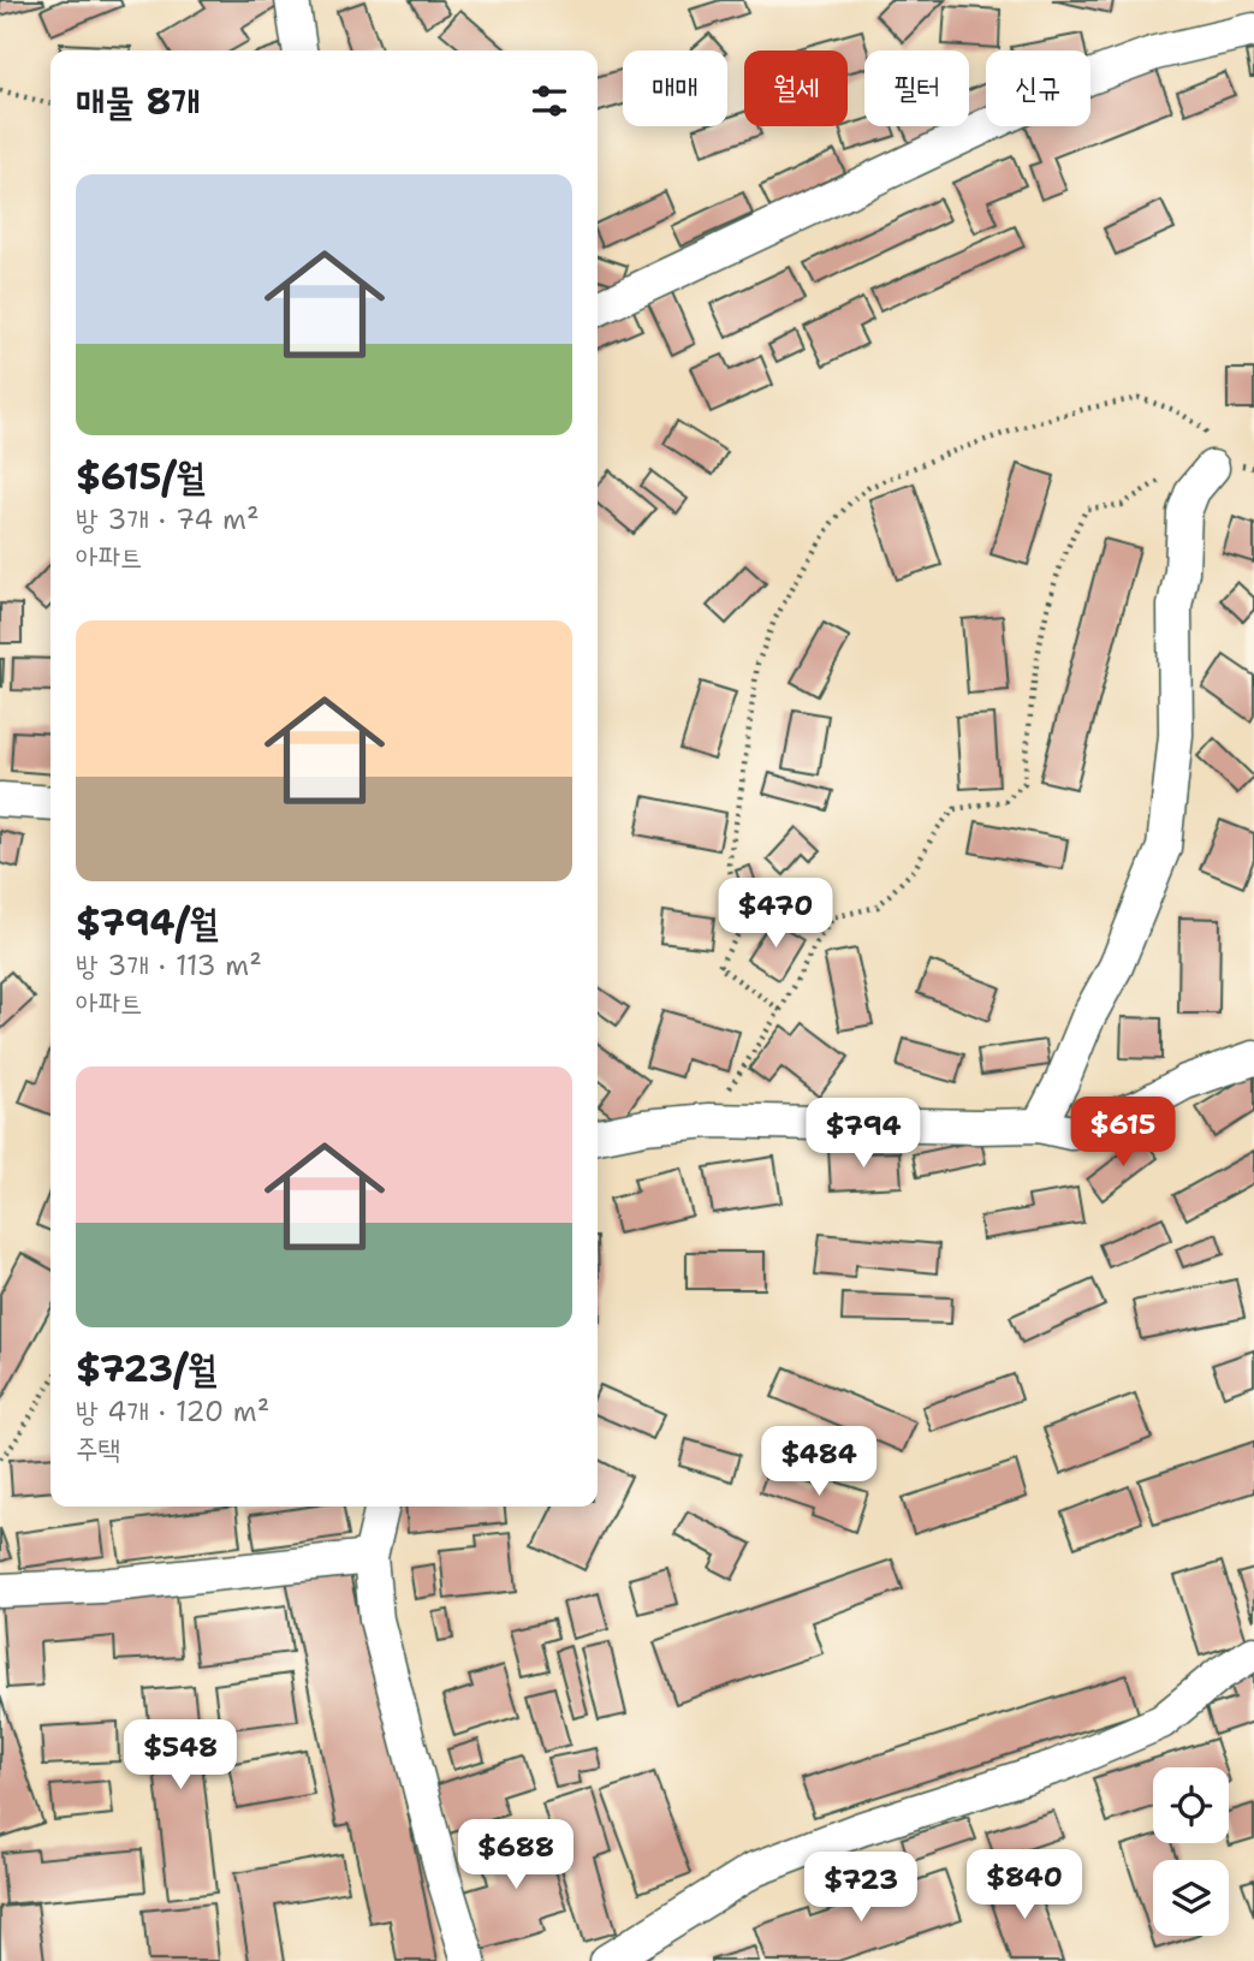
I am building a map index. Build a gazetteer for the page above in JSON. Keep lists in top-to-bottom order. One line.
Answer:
{"page":{"chip":["매매","월세","필터","신규"],"heading":"매물 8개","list":[{"name":"$615/월","note":"방 3개 · 74 m² · 아파트"},{"name":"$794/월","note":"방 3개 · 113 m² · 아파트"},{"name":"$723/월","note":"방 4개 · 120 m² · 주택"}],"price":["$470","$615","$794","$484","$548","$688","$840","$723"]}}
